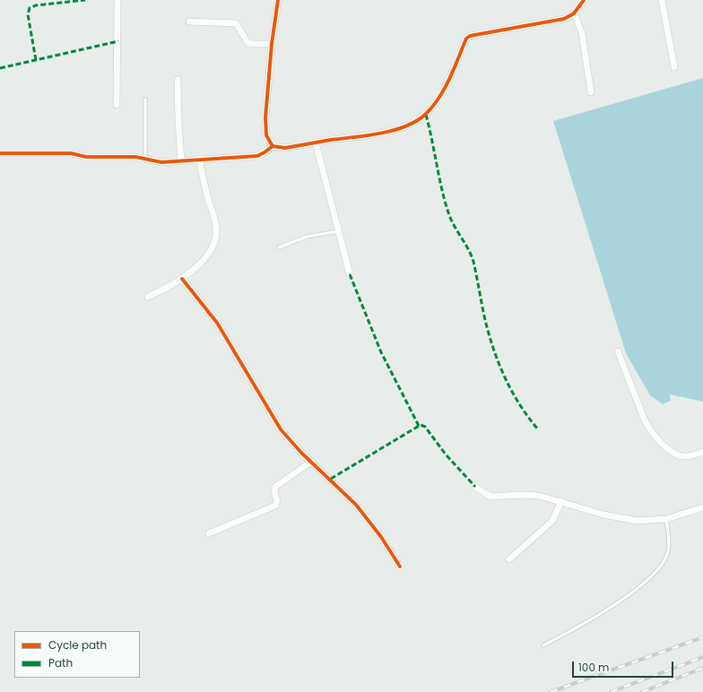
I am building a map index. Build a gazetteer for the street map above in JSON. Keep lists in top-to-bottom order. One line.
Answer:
{"legend":["Cycle path","Path"],"scale_bar":"100 m"}
